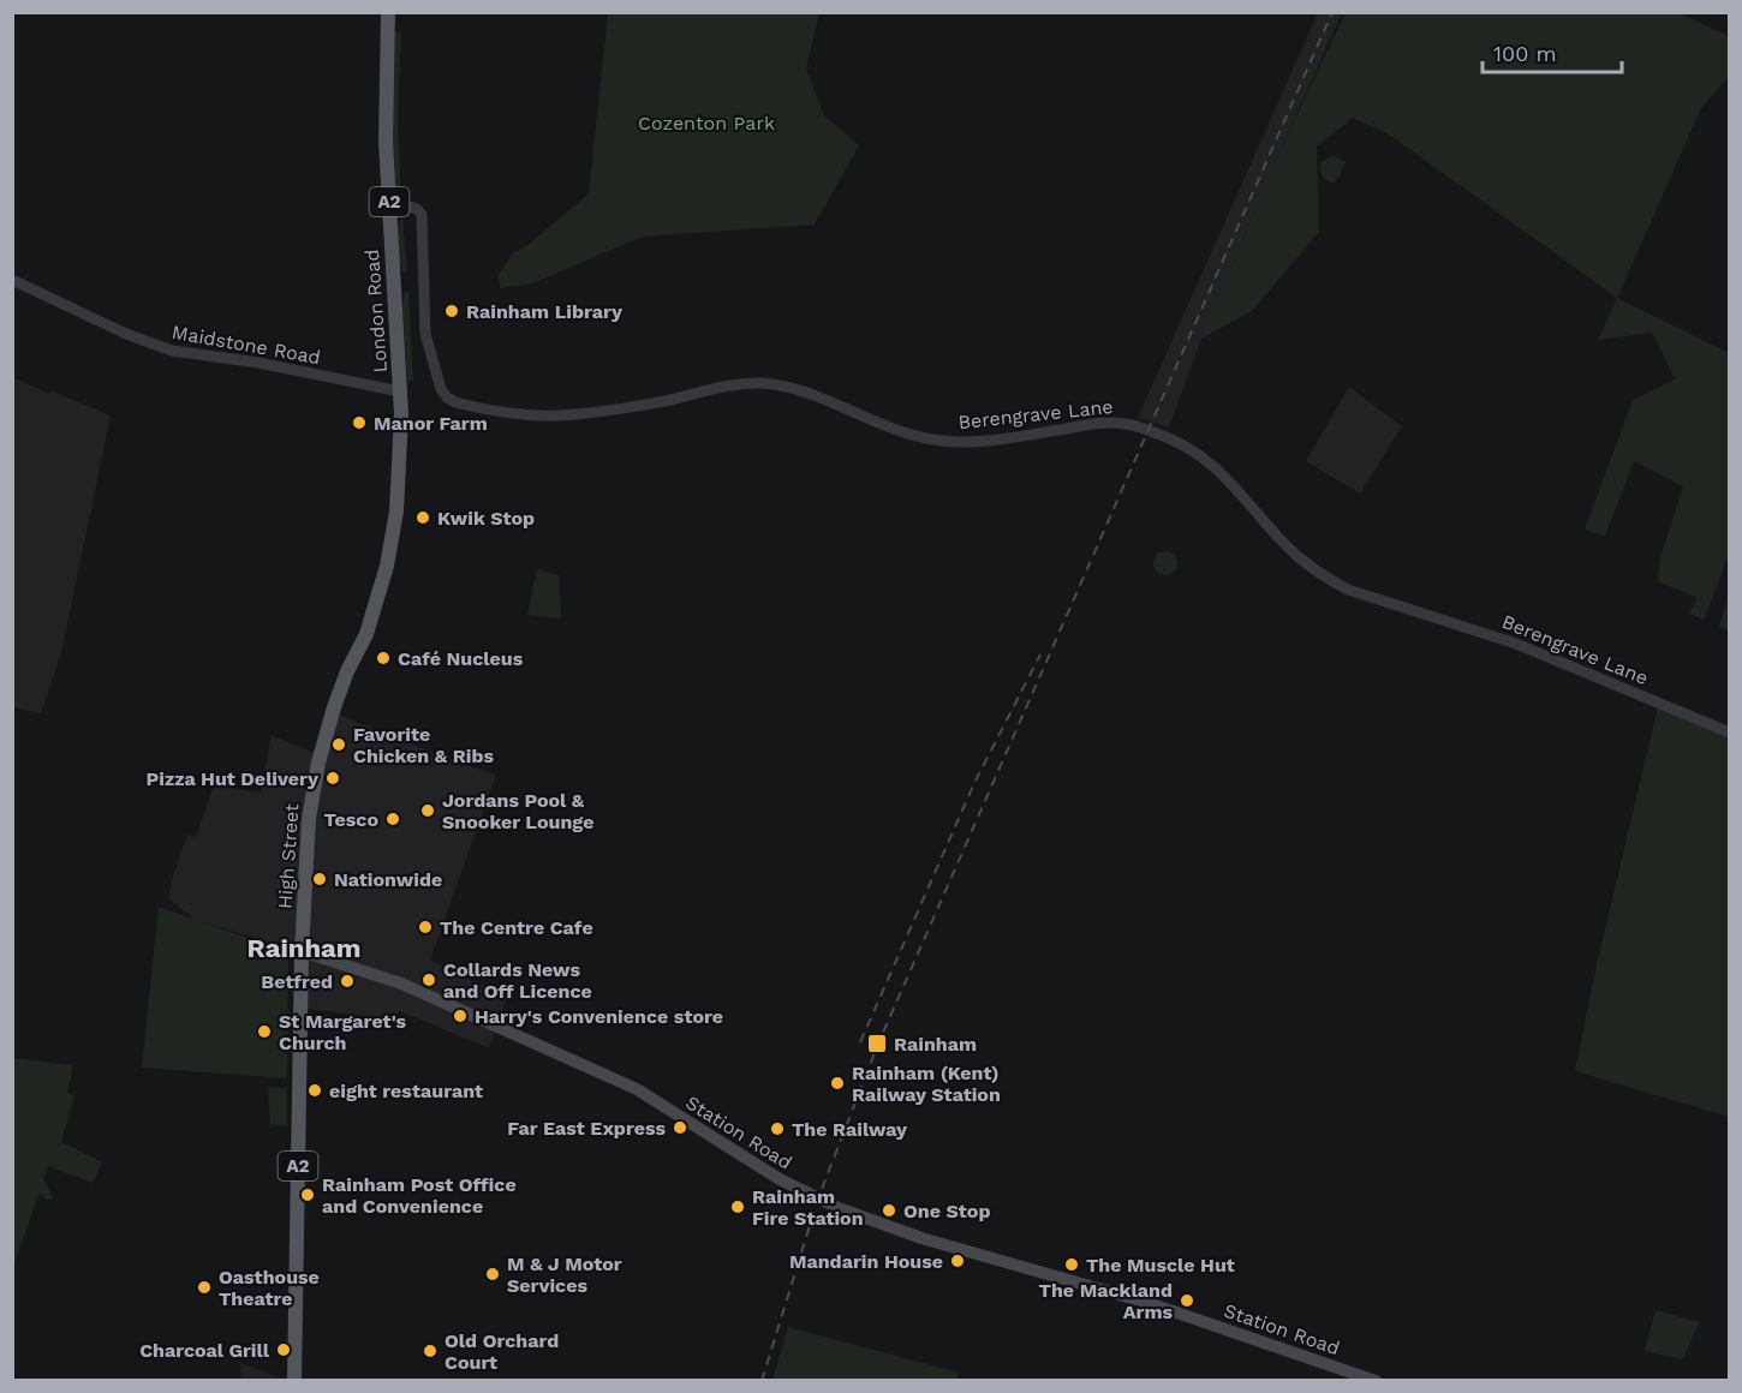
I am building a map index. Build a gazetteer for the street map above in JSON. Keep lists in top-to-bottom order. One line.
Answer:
{"streets":{"main road":["A2","London Road","High Street","Station Road"],"street":["Maidstone Road","Berengrave Lane"]},"crossings":[["London Road","Maidstone Road"],["London Road","Berengrave Lane"],["London Road","High Street"],["Maidstone Road","High Street"],["High Street","Station Road"]],"districts":["Rainham"],"parks":["Cozenton Park"],"places":{"other":["Rainham Library","Manor Farm","Kwik Stop","Café Nucleus","Favorite Chicken & Ribs","Pizza Hut Delivery","Jordans Pool & Snooker Lounge","Tesco","Nationwide","The Centre Cafe","Collards News and Off Licence","Betfred","Harry's Convenience store","St Margaret's Church","Rainham (Kent) Railway Station","eight restaurant","Far East Express","The Railway","Rainham Post Office and Convenience","Rainham Fire Station","One Stop","Mandarin House","The Muscle Hut","M & J Motor Services","Oasthouse Theatre","The Mackland Arms","Charcoal Grill","Old Orchard Court"],"transit":["Rainham"]},"scale_bar":"100 m"}
